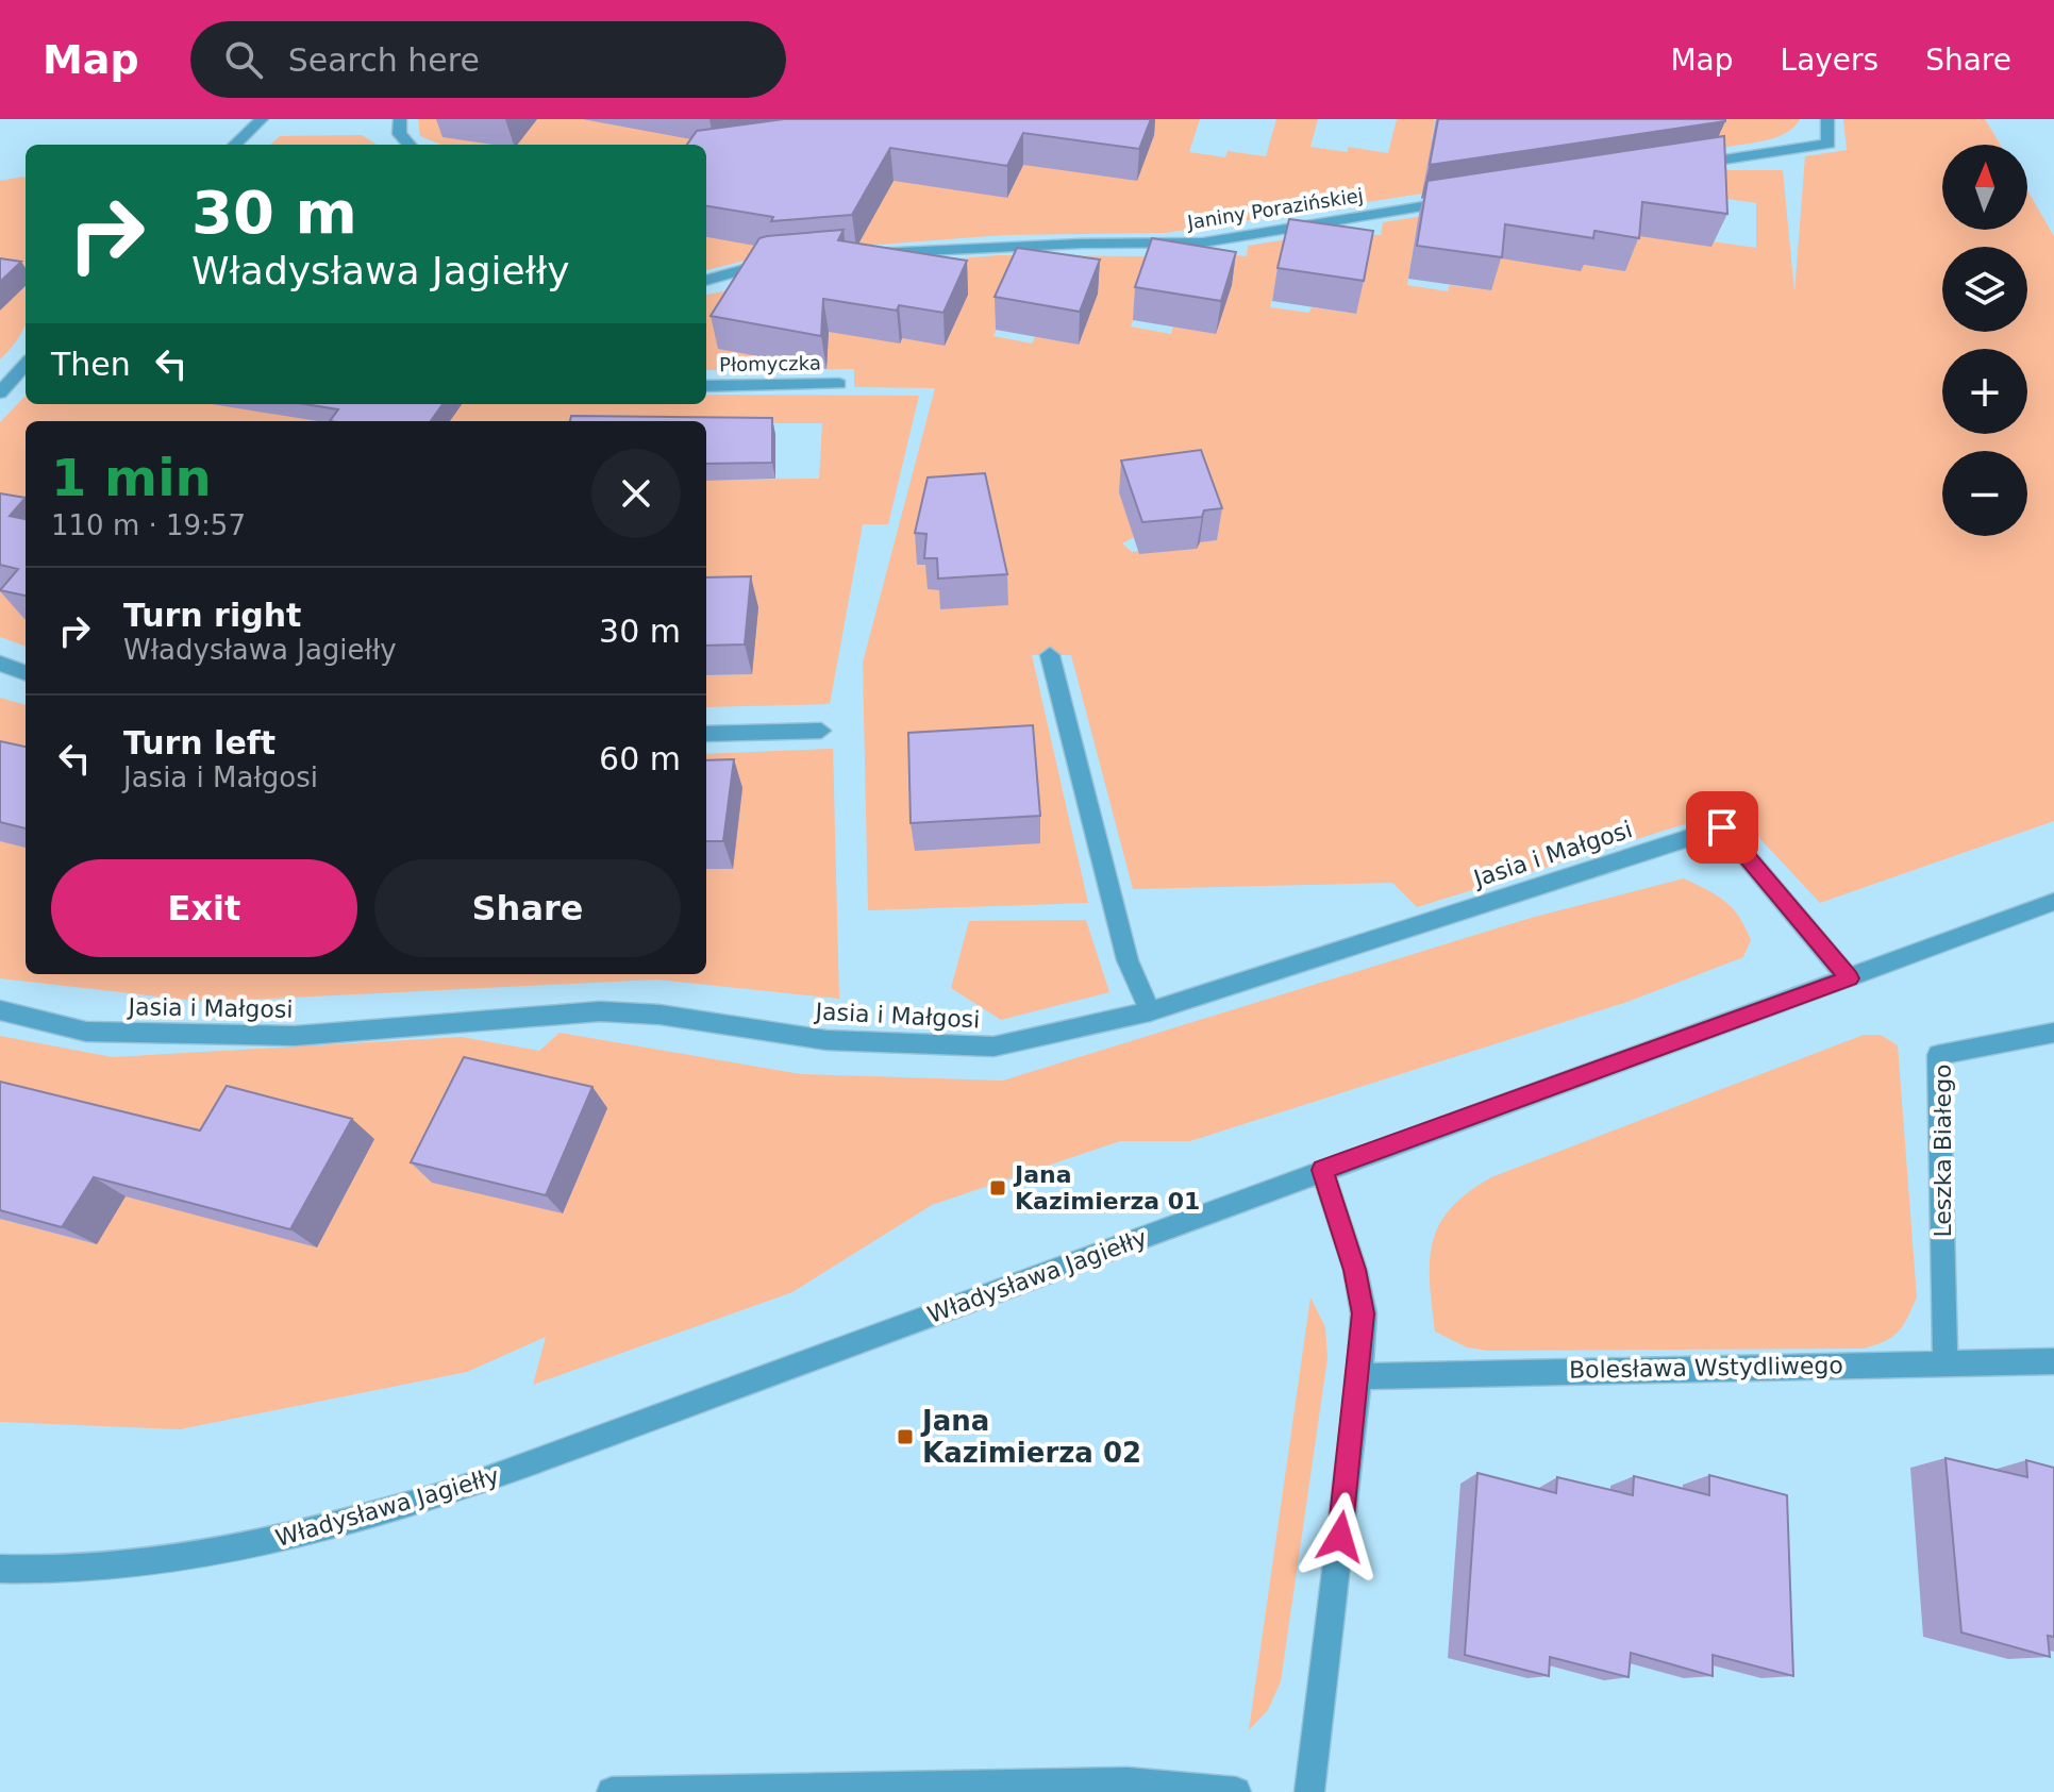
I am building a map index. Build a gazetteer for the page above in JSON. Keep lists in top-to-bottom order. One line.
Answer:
{"streets":{"street":["Janiny Porazińskiej","Płomyczka","Jasia i Małgosi","Leszka Białego","Władysława Jagiełły","Bolesława Wstydliwego"]},"crossings":[["Jasia i Małgosi","Władysława Jagiełły"],["Leszka Białego","Bolesława Wstydliwego"]],"places":{"transit":["Jana Kazimierza 01","Jana Kazimierza 02"]},"north":"top","page":{"header":"Map","search":"Search here","nav":["Map","Layers","Share"],"map_buttons":["+","−"],"turn":["30 m","Władysława Jagiełły"],"then":"Then","heading":["1 min","110 m · 19:57"],"list":[{"name":"Turn right","note":"Władysława Jagiełły","value":"30 m"},{"name":"Turn left","note":"Jasia i Małgosi","value":"60 m"}],"buttons":["Exit","Share"]}}
